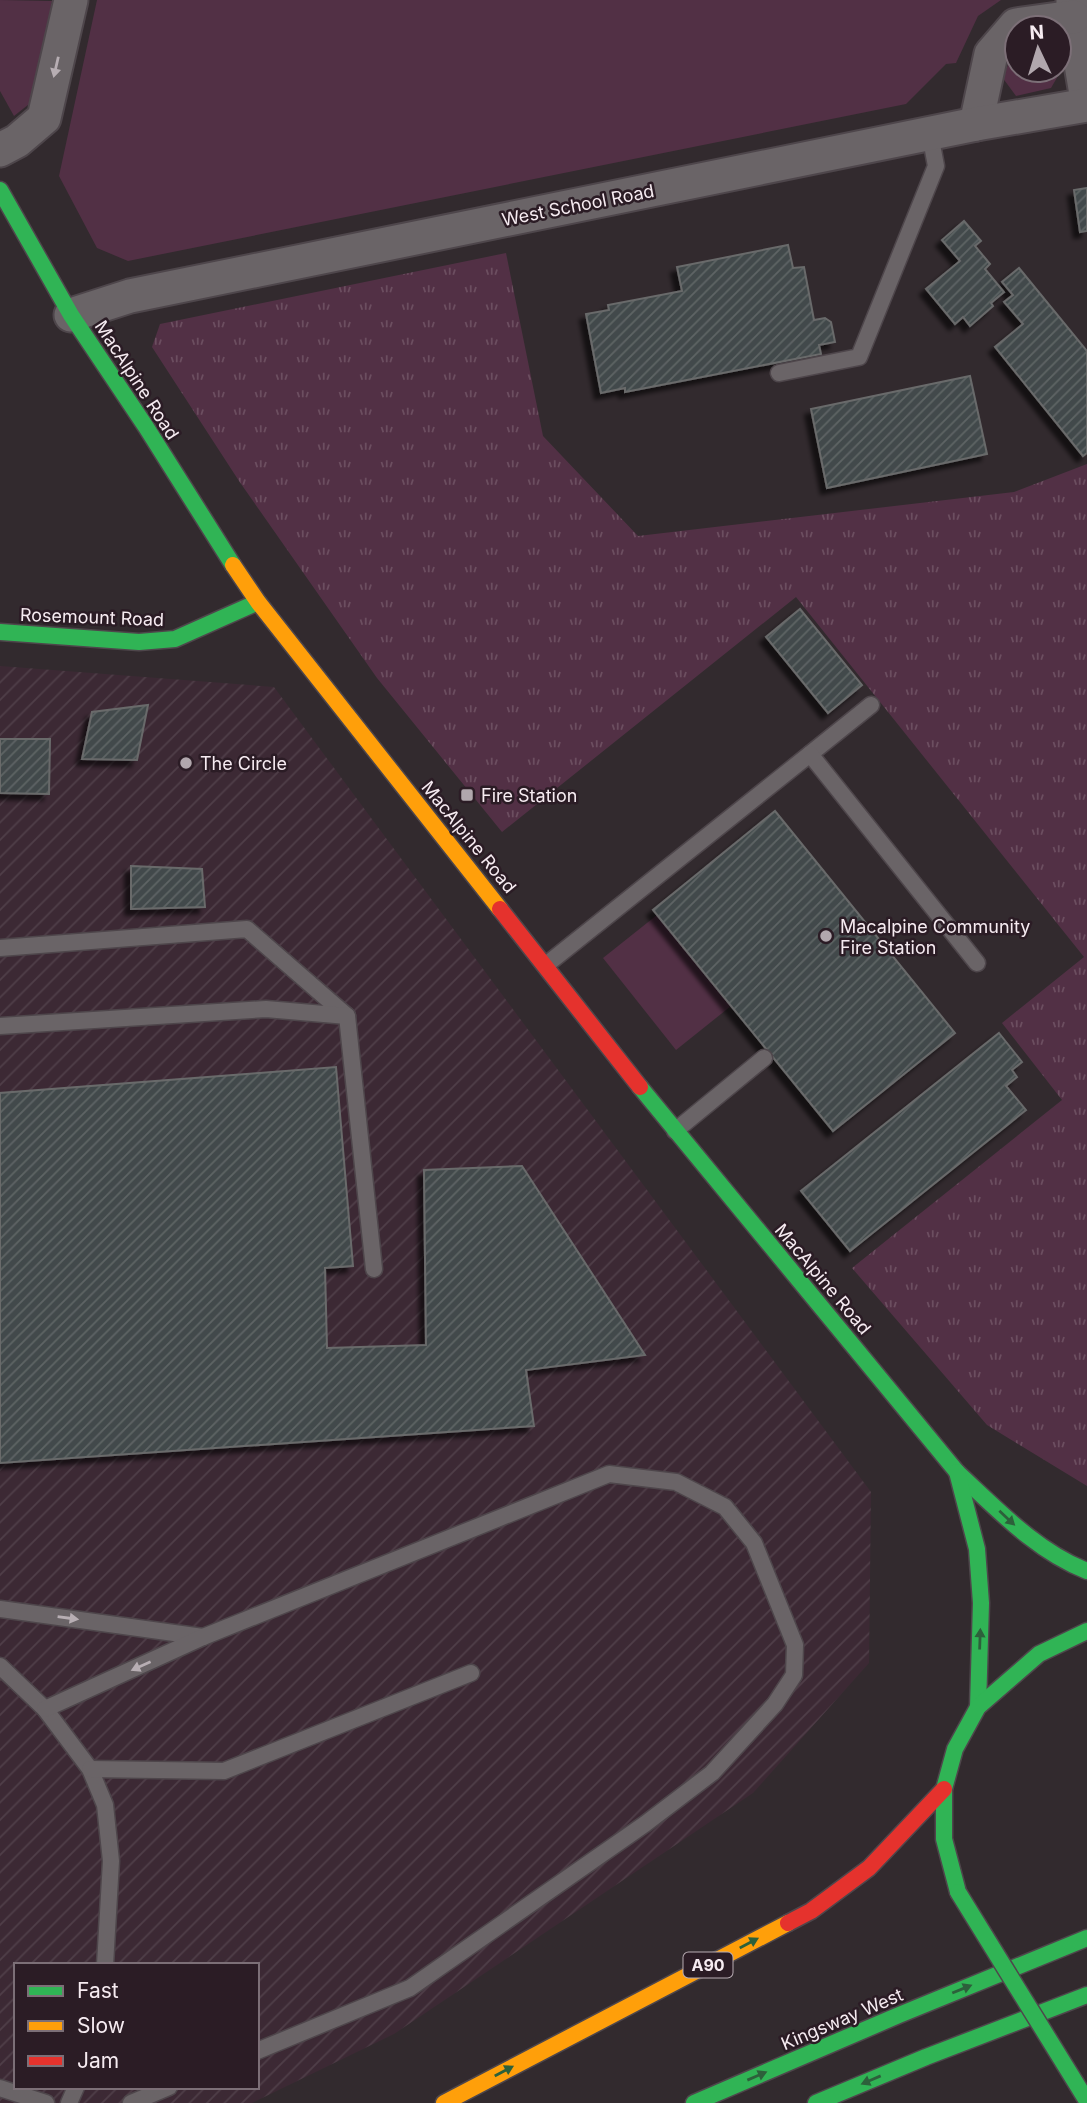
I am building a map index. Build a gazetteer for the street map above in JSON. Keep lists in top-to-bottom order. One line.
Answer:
{"streets":{"main road":["MacAlpine Road","Rosemount Road","A90","Kingsway West"],"street":["West School Road"]},"crossings":[["West School Road","MacAlpine Road"],["MacAlpine Road","Rosemount Road"]],"places":{"other":["The Circle","Macalpine Community Fire Station"],"transit":["Fire Station"]},"legend":["Fast","Slow","Jam"],"north":"top"}
